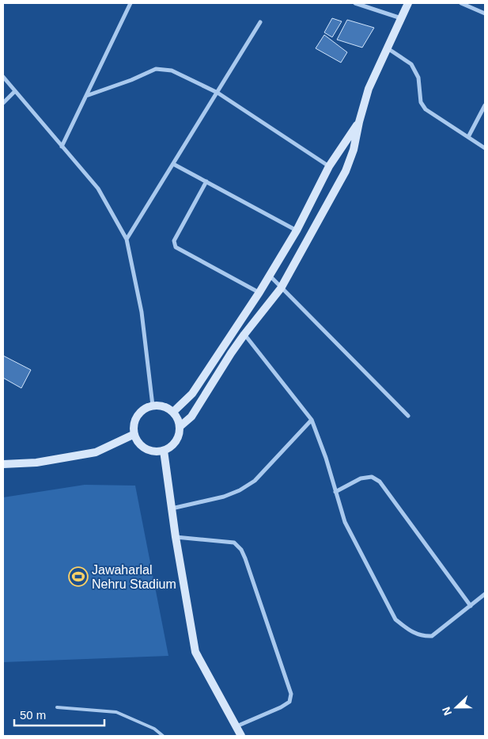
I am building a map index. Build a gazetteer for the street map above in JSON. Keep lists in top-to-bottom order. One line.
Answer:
{"places":{"sports":["Jawaharlal Nehru Stadium"]},"scale_bar":"50 m","north":"left"}
